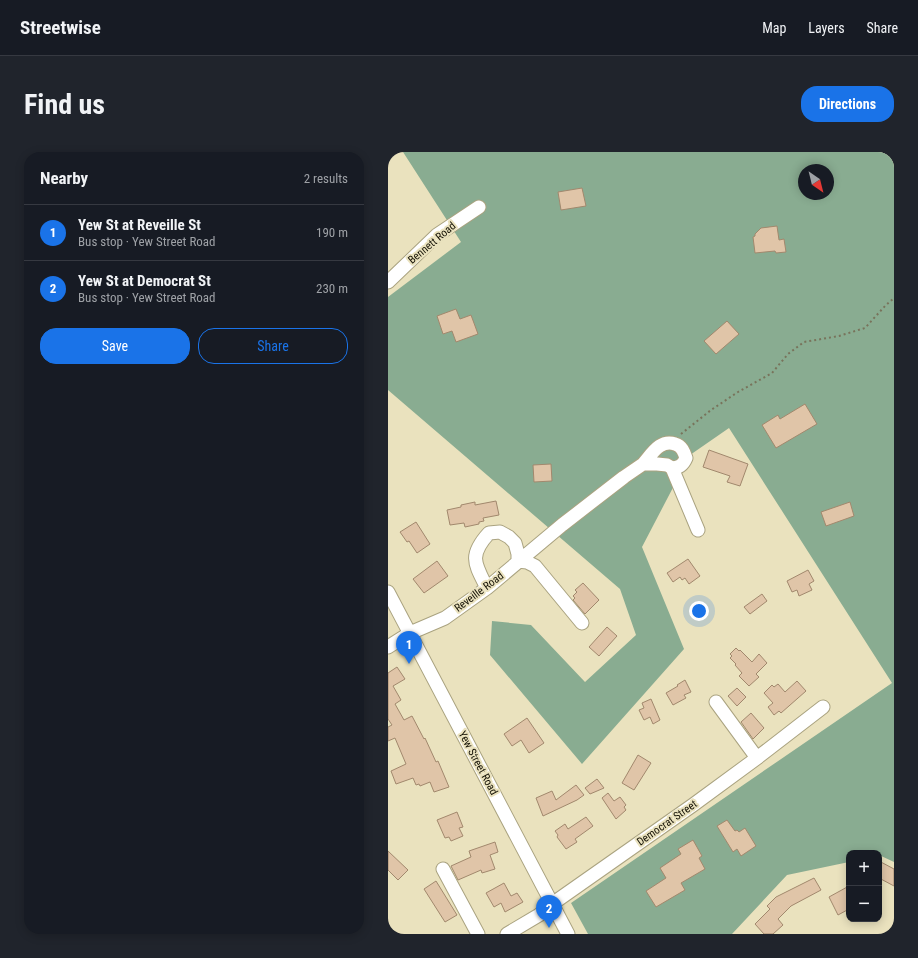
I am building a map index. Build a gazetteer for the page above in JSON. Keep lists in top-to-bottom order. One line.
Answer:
{"streets":{"street":["Bennett Road","Reveille Road","Yew Street Road","Democrat Street"]},"crossings":[["Reveille Road","Yew Street Road"],["Yew Street Road","Democrat Street"]],"north":"bottom right","page":{"header":"Streetwise","nav":["Map","Layers","Share"],"buttons":["Directions",["Save","Share"]],"title":"Find us","heading":["Nearby","2 results"],"list":[{"mark":"1","name":"Yew St at Reveille St","note":"Bus stop · Yew Street Road","value":"190 m"},{"mark":"2","name":"Yew St at Democrat St","note":"Bus stop · Yew Street Road","value":"230 m"}],"pins":["1","2"],"map_buttons":["+","−"]}}
